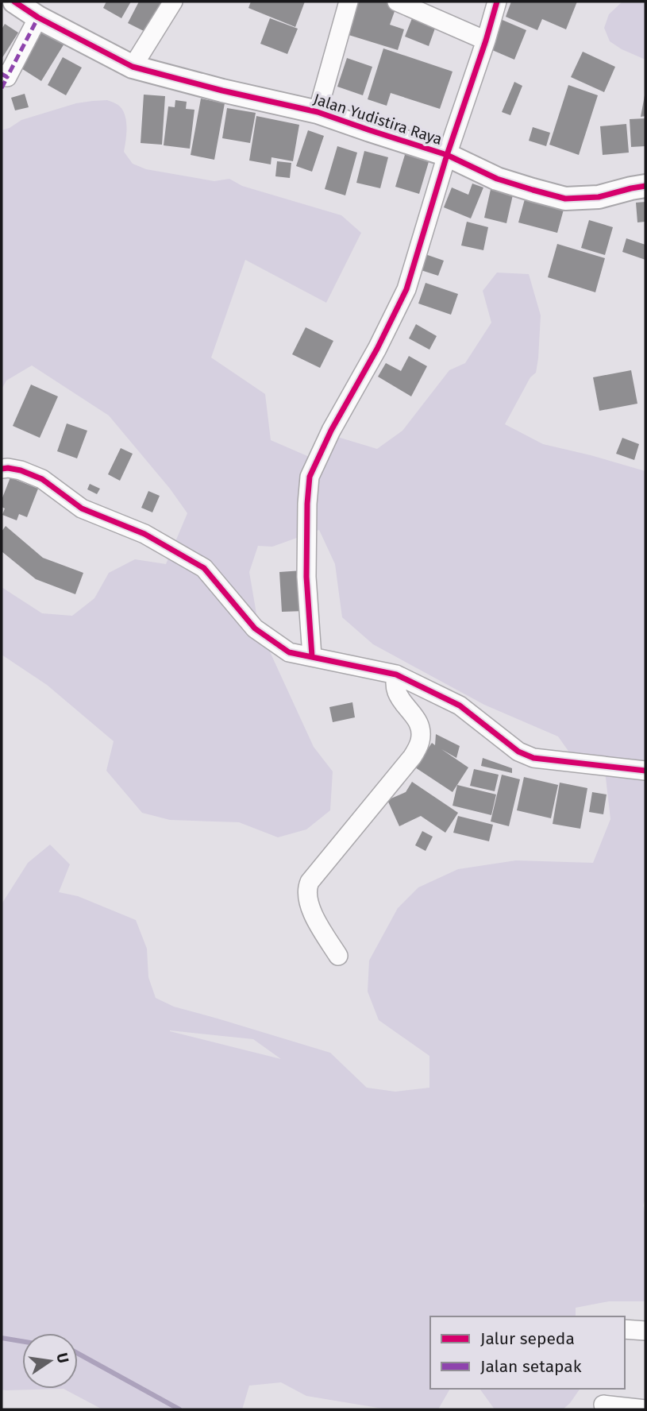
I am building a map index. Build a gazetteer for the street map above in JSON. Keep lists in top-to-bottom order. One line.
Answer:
{"streets":{"street":["Jalan Yudistira Raya"]},"legend":["Jalur sepeda","Jalan setapak"],"north":"right"}
